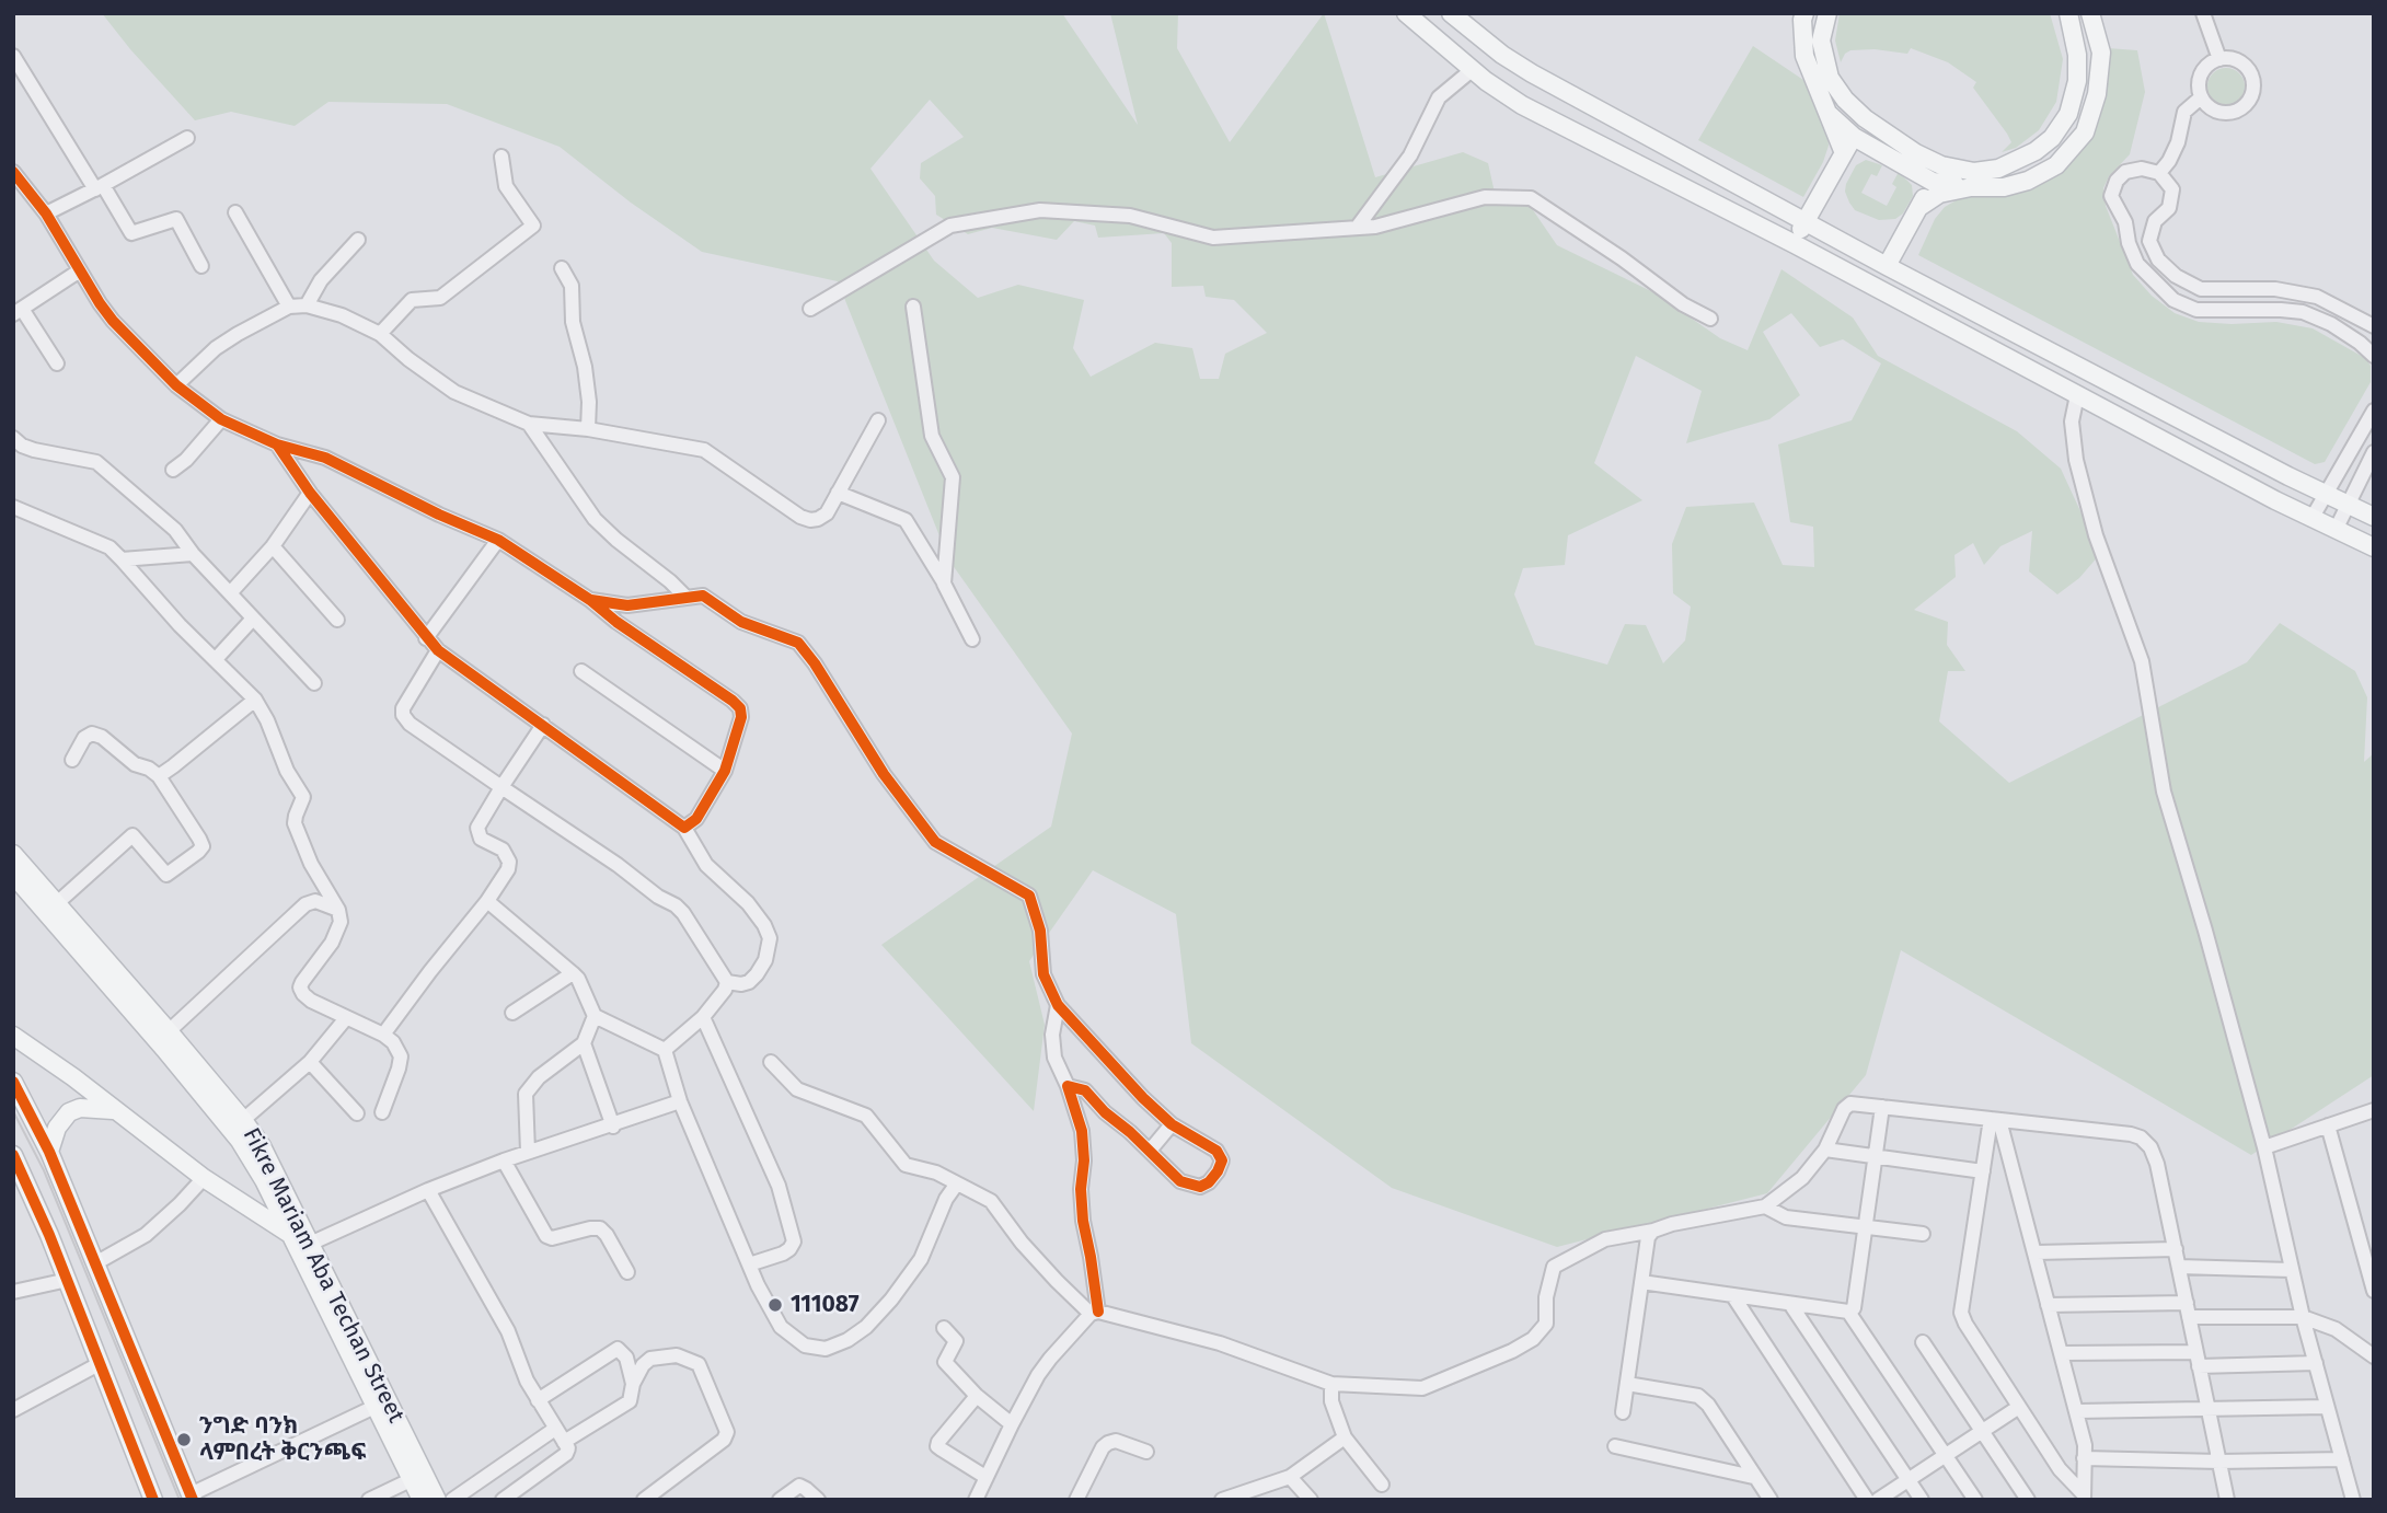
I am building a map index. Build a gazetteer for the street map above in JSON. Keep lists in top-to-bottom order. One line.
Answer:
{"streets":{"main road":["Fikre Mariam Aba Techan Street"]},"places":["111087","ንግድ ባንክ ላምበረት ቅርንጫፍ"]}
